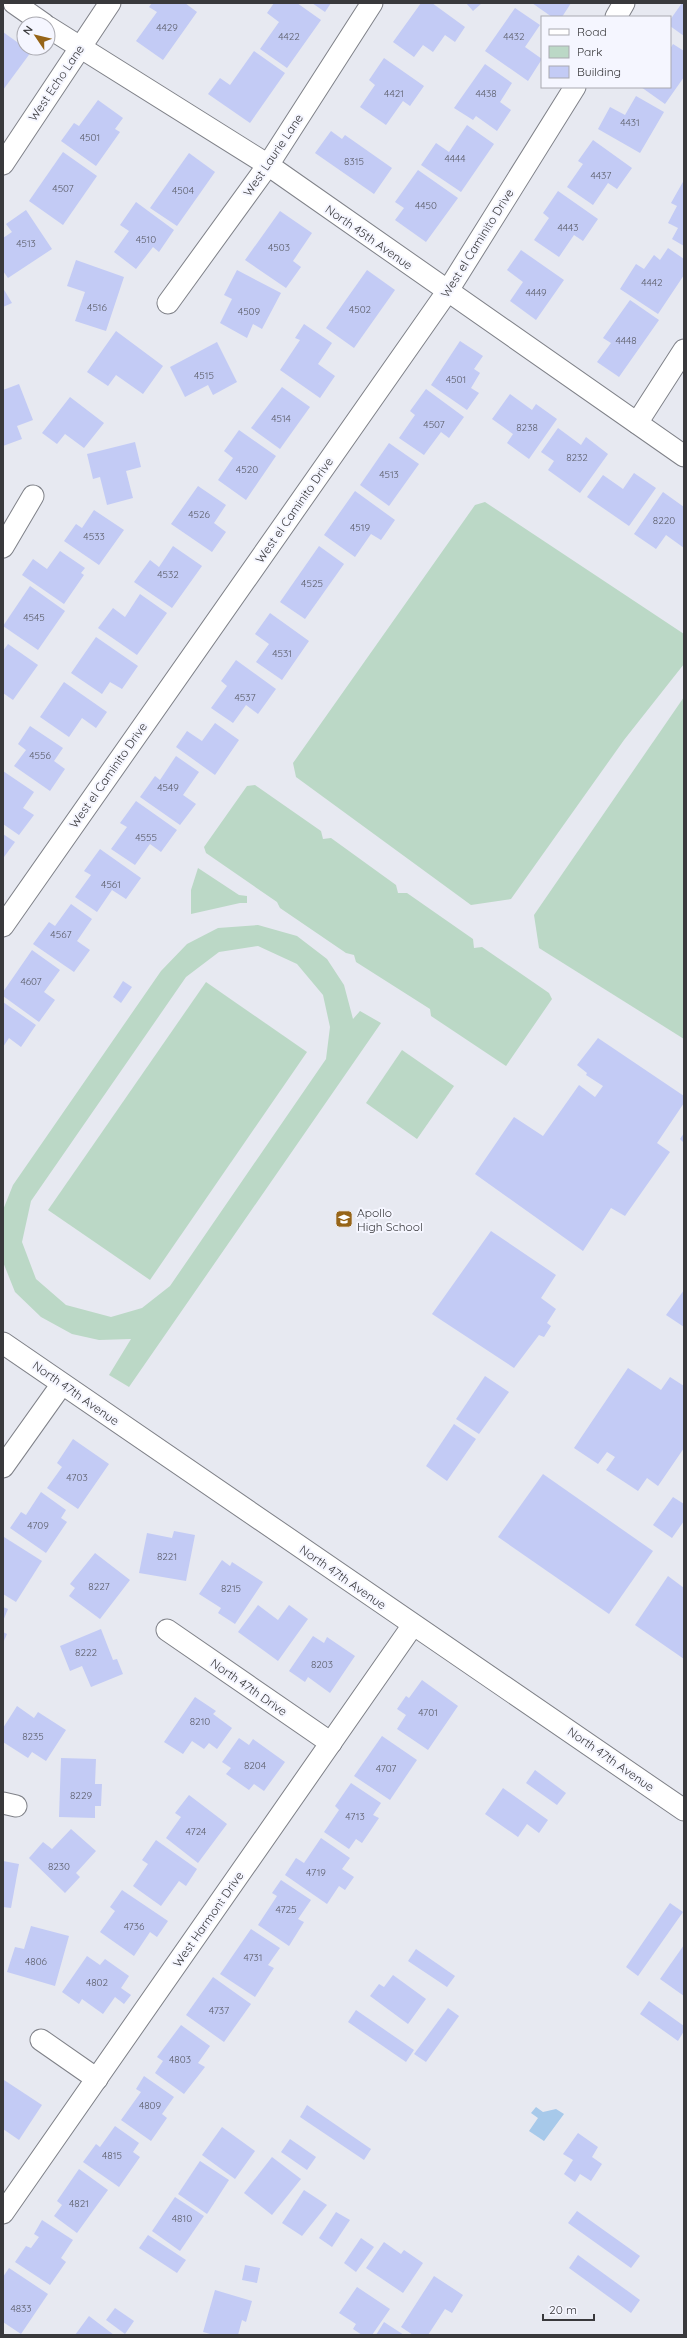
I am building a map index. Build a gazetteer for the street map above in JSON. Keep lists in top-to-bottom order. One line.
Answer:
{"streets":{"street":["West Echo Lane","West Laurie Lane","North 45th Avenue","West el Caminito Drive","North 47th Avenue","North 47th Drive","West Harmont Drive"]},"crossings":[["West Echo Lane","North 45th Avenue"],["West Laurie Lane","North 45th Avenue"],["North 45th Avenue","West el Caminito Drive"],["North 47th Avenue","West Harmont Drive"],["North 47th Drive","West Harmont Drive"]],"places":{"school or university":["Apollo High School"]},"house_numbers":["4429","4422","4432","4421","4438","4431","4501","4444","8315","4437","4507","4504","4450","4443","4510","4513","4503","4442","4449","4516","4502","4509","4448","4515","4501","4514","4507","8238","8232","4520","4513","4526","8220","4519","4533","4532","4525","4545","4531","4537","4556","4549","4555","4561","4567","4607","4703","4709","8221","8227","8215","8222","8203","4701","8210","8235","8204","4707","8229","4713","4724","8230","4719","4725","4736","4731","4806","4802","4737","4803","4809","4815","4821","4810","4833"],"legend":["Road","Park","Building"],"scale_bar":"20 m","north":"top left"}
